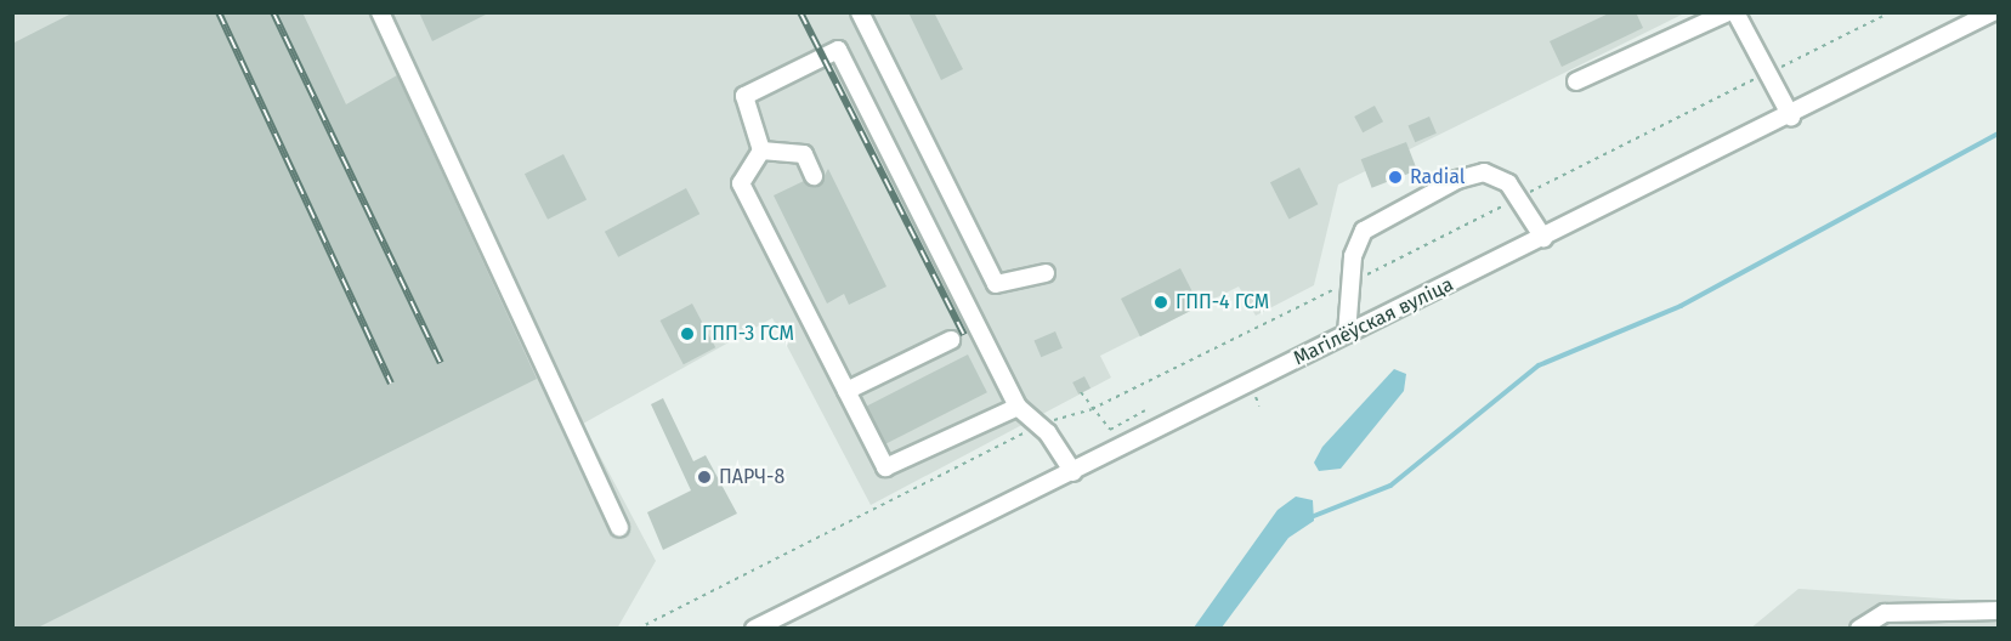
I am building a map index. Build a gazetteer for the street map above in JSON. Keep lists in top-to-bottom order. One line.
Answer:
{"streets":{"street":["Магілёўская вуліца"]},"places":["Radial","ГПП-4 ГСМ","ГПП-3 ГСМ","ПАРЧ-8"]}
